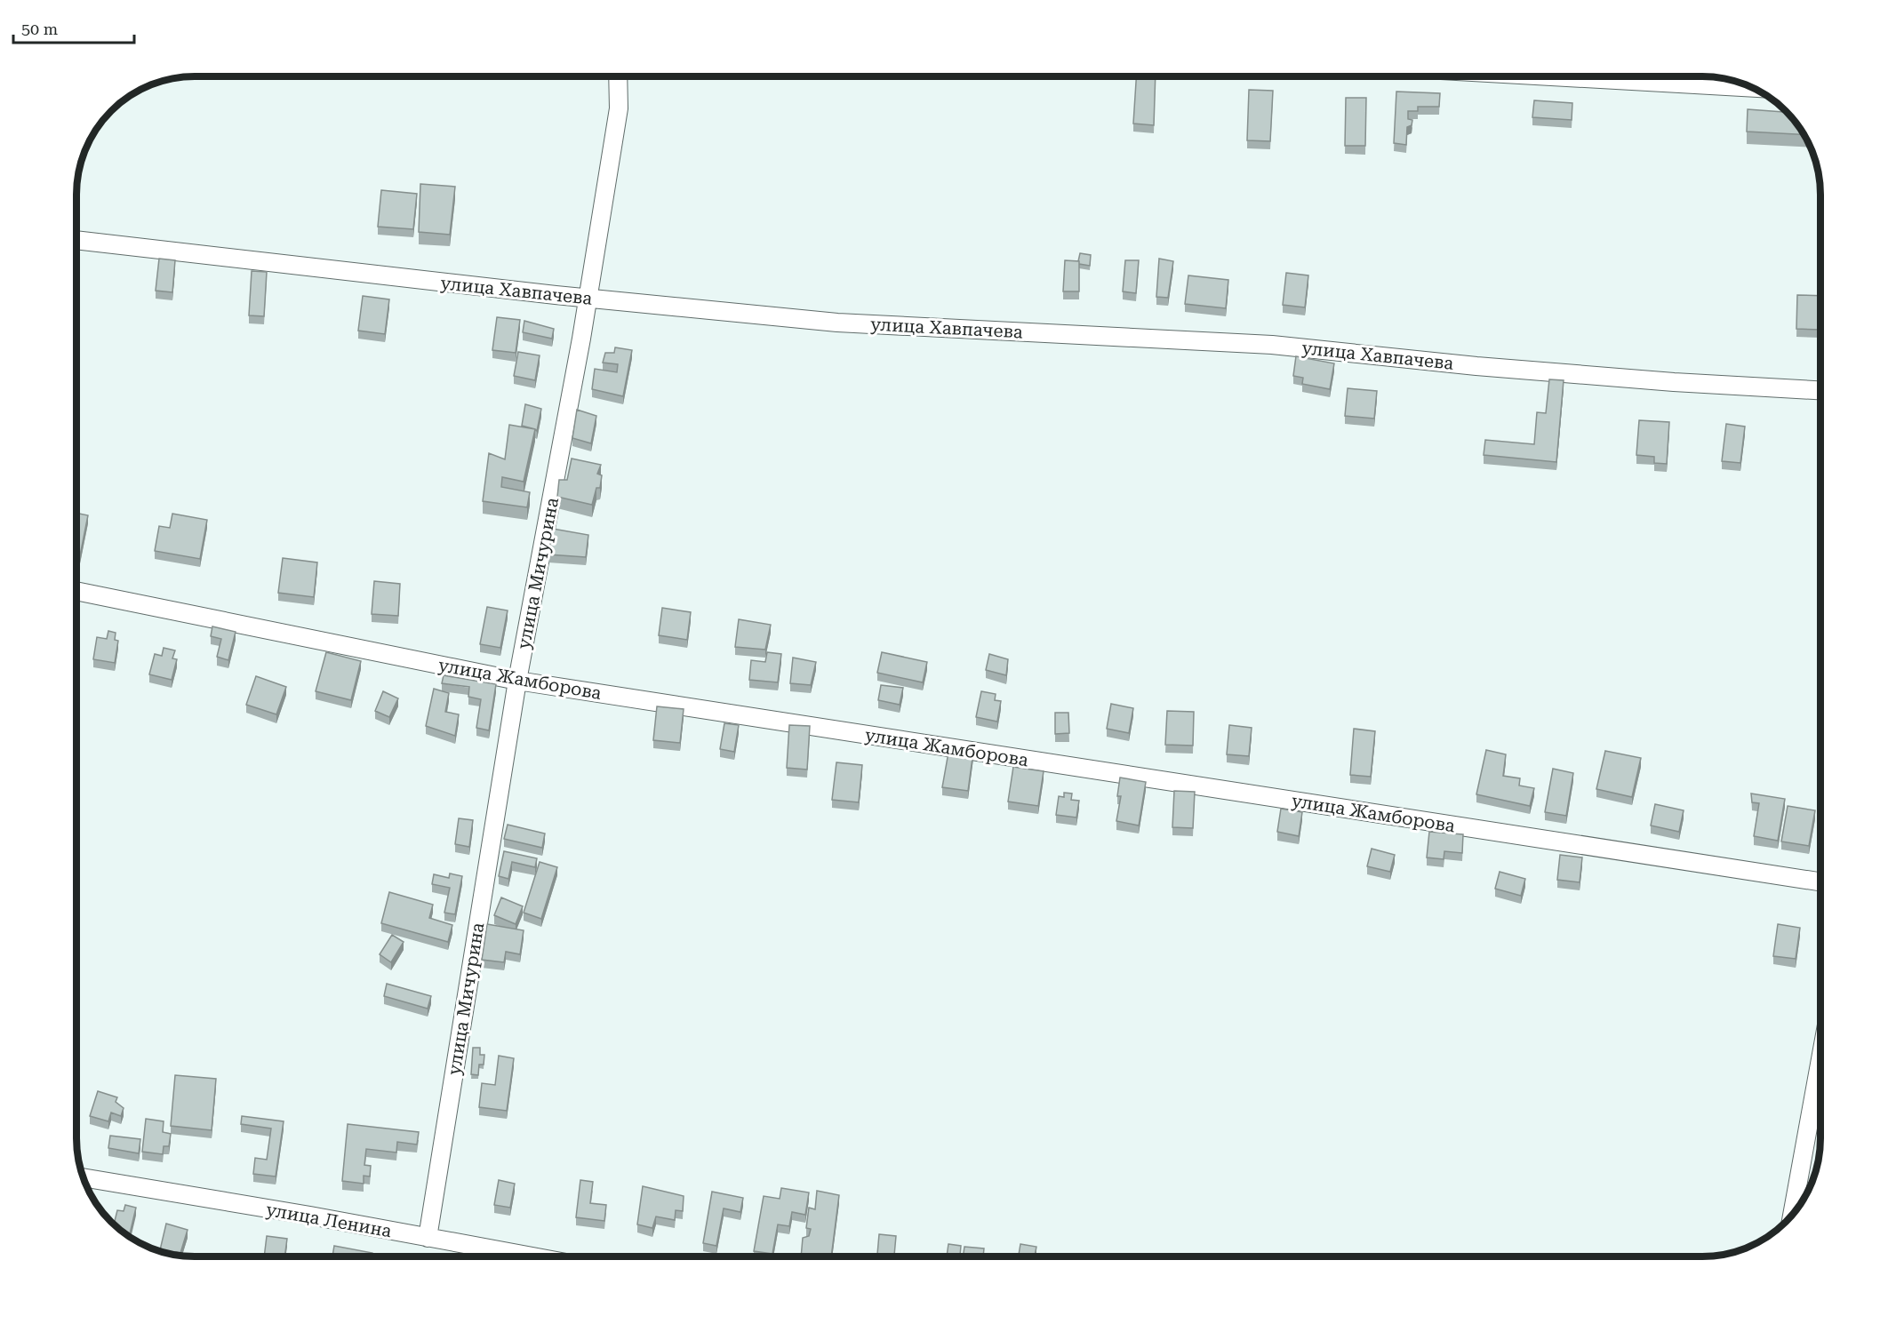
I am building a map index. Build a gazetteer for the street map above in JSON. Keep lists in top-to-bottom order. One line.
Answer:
{"streets":{"street":["улица Хавпачева","улица Мичурина","улица Жамборова","улица Ленина"]},"crossings":[["улица Хавпачева","улица Мичурина"],["улица Мичурина","улица Жамборова"],["улица Мичурина","улица Ленина"]],"scale_bar":"50 m"}
